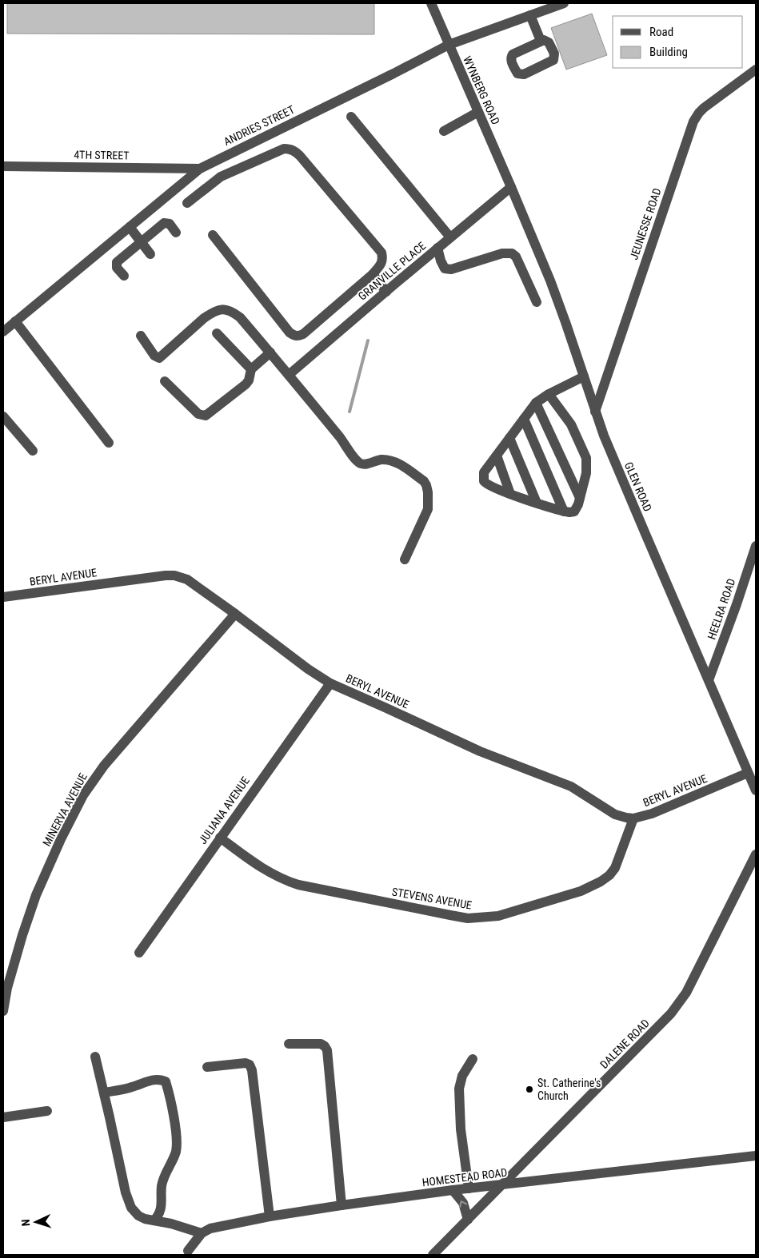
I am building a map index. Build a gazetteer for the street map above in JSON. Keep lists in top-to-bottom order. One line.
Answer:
{"streets":{"street":["WYNBERG ROAD","ANDRIES STREET","4TH STREET","JEUNESSE ROAD","GRANVILLE PLACE","GLEN ROAD","BERYL AVENUE","HEELRA ROAD","MINERVA AVENUE","JULIANA AVENUE","STEVENS AVENUE","DALENE ROAD","HOMESTEAD ROAD"]},"crossings":[["WYNBERG ROAD","ANDRIES STREET"],["WYNBERG ROAD","GRANVILLE PLACE"],["WYNBERG ROAD","GLEN ROAD"],["ANDRIES STREET","4TH STREET"],["JEUNESSE ROAD","GLEN ROAD"],["GRANVILLE PLACE","GLEN ROAD"],["GLEN ROAD","BERYL AVENUE"],["GLEN ROAD","HEELRA ROAD"],["BERYL AVENUE","MINERVA AVENUE"],["BERYL AVENUE","JULIANA AVENUE"],["BERYL AVENUE","STEVENS AVENUE"],["JULIANA AVENUE","STEVENS AVENUE"],["DALENE ROAD","HOMESTEAD ROAD"]],"places":["St. Catherine's Church"],"legend":["Road","Building"],"north":"left"}
